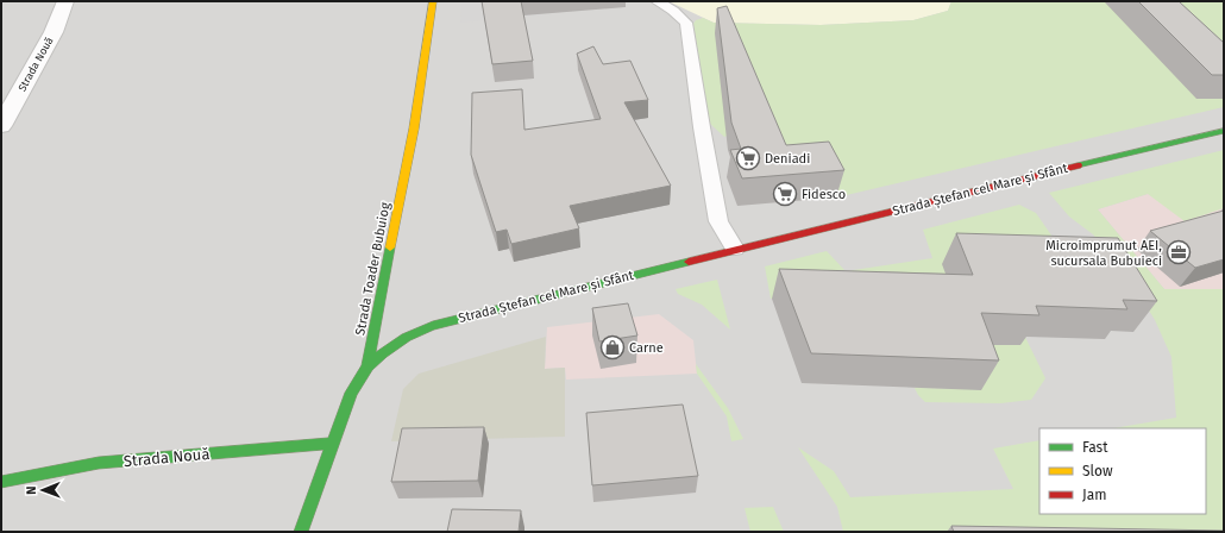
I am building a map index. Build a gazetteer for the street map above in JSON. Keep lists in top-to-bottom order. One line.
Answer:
{"streets":{"street":["Strada Nouă","Strada Ștefan cel Mare și Sfânt","Strada Toader Bubuiog"]},"crossings":[["Strada Nouă","Strada Toader Bubuiog"],["Strada Ștefan cel Mare și Sfânt","Strada Toader Bubuiog"]],"places":{"supermarket":["Deniadi","Fidesco"],"office":["Microimprumut AEI, sucursala Bubuieci"],"shop":["Carne"]},"legend":["Fast","Slow","Jam"],"north":"left"}
